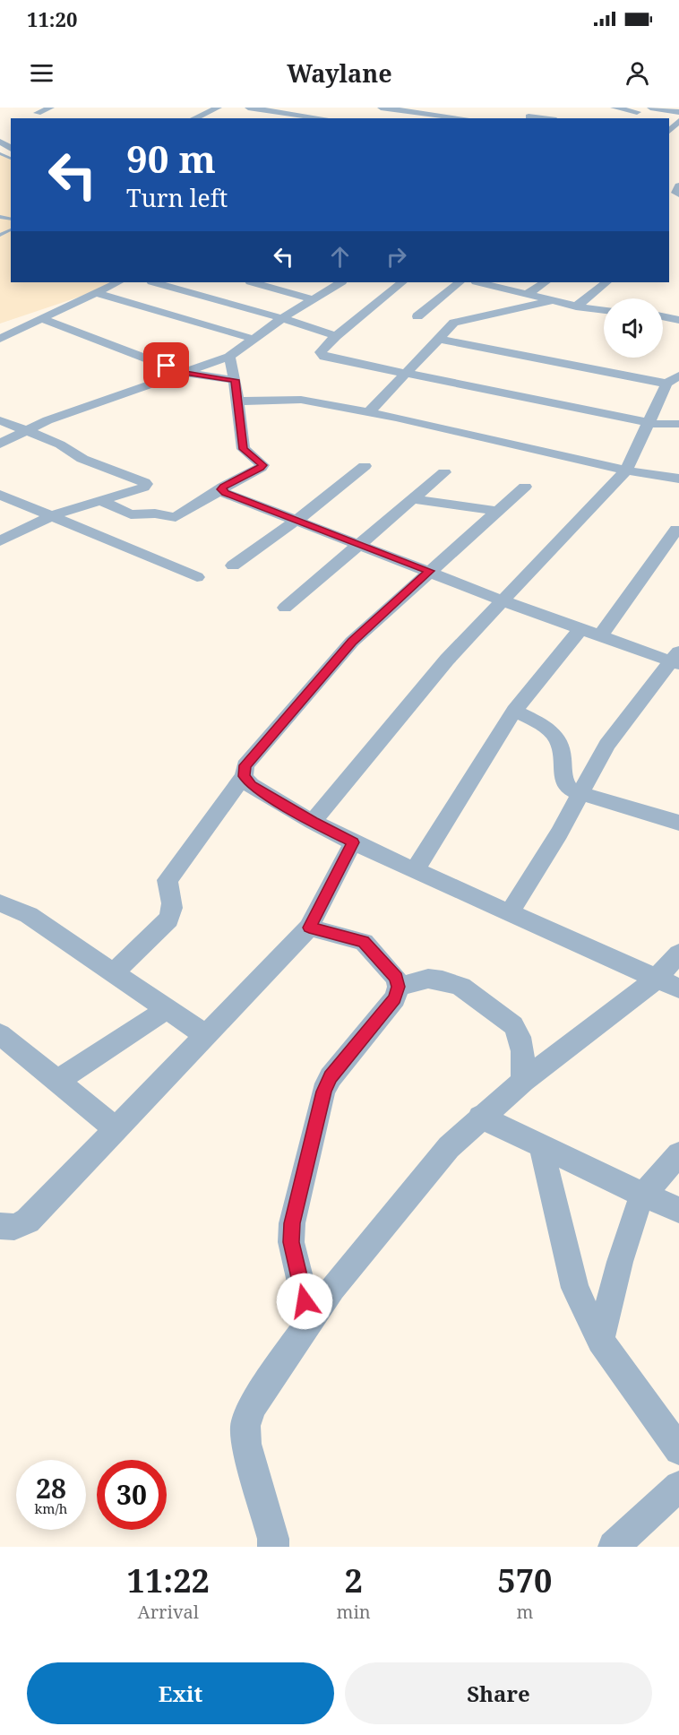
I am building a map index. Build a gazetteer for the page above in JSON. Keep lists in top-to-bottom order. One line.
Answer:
{"page":{"status":"11:20","header":"Waylane","turn":["90 m","Turn left"],"speed":"28 km/h","limit":"30","eta":["11:22","Arrival","2","min","570","m"],"buttons":["Exit","Share"]}}
